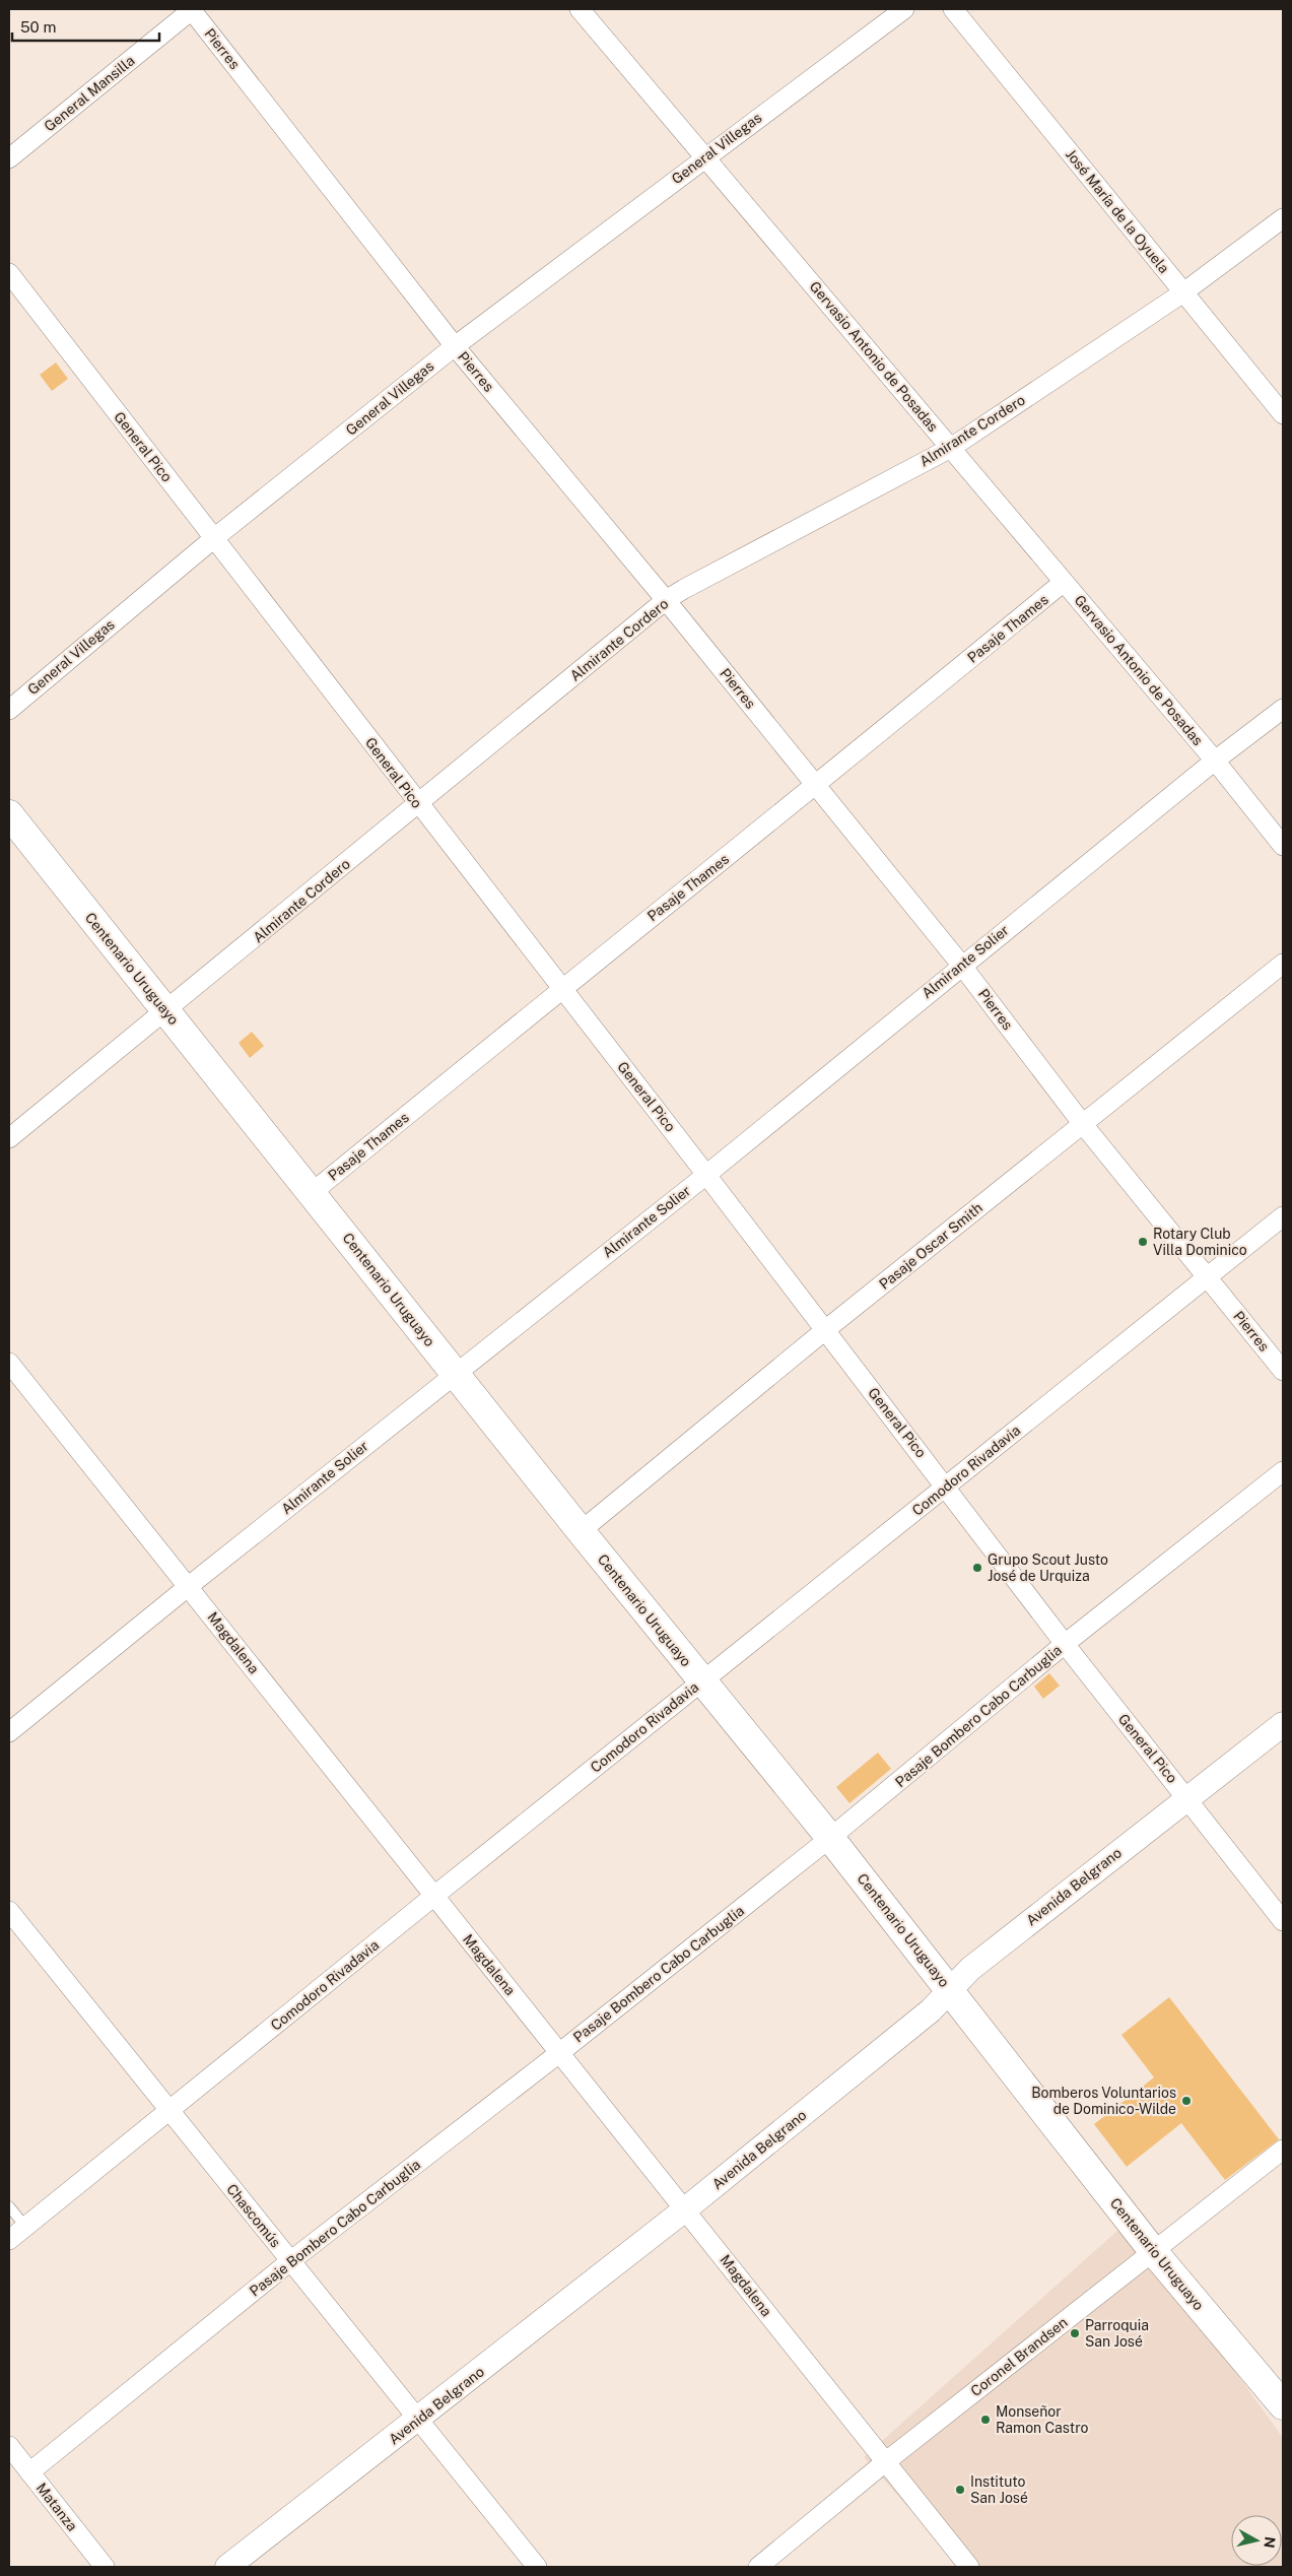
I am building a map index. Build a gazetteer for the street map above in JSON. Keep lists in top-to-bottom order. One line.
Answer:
{"streets":{"main road":["Centenario Uruguayo"],"street":["Pierres","General Mansilla","General Villegas","José María de la Oyuela","Gervasio Antonio de Posadas","Almirante Cordero","General Pico","Pasaje Thames","Almirante Solier","Pasaje Oscar Smith","Comodoro Rivadavia","Magdalena","Pasaje Bombero Cabo Carbuglia","Avenida Belgrano","Chascomús","Coronel Brandsen","Matanza"]},"crossings":[["Pierres","General Mansilla"],["Pierres","General Villegas"],["Pierres","Almirante Cordero"],["Pierres","Pasaje Thames"],["Pierres","Almirante Solier"],["Pierres","Pasaje Oscar Smith"],["Pierres","Comodoro Rivadavia"],["General Villegas","Gervasio Antonio de Posadas"],["General Villegas","General Pico"],["José María de la Oyuela","Almirante Cordero"],["Gervasio Antonio de Posadas","Almirante Cordero"],["Gervasio Antonio de Posadas","Pasaje Thames"],["Gervasio Antonio de Posadas","Almirante Solier"],["Almirante Cordero","General Pico"],["Almirante Cordero","Centenario Uruguayo"],["General Pico","Pasaje Thames"],["General Pico","Almirante Solier"],["General Pico","Pasaje Oscar Smith"],["General Pico","Comodoro Rivadavia"],["General Pico","Pasaje Bombero Cabo Carbuglia"],["General Pico","Avenida Belgrano"],["Pasaje Thames","Centenario Uruguayo"],["Almirante Solier","Centenario Uruguayo"],["Almirante Solier","Magdalena"],["Centenario Uruguayo","Pasaje Oscar Smith"],["Centenario Uruguayo","Comodoro Rivadavia"],["Centenario Uruguayo","Pasaje Bombero Cabo Carbuglia"],["Centenario Uruguayo","Avenida Belgrano"],["Centenario Uruguayo","Coronel Brandsen"],["Comodoro Rivadavia","Magdalena"],["Comodoro Rivadavia","Chascomús"],["Magdalena","Pasaje Bombero Cabo Carbuglia"],["Magdalena","Avenida Belgrano"],["Magdalena","Coronel Brandsen"],["Pasaje Bombero Cabo Carbuglia","Chascomús"],["Pasaje Bombero Cabo Carbuglia","Matanza"],["Avenida Belgrano","Chascomús"]],"places":["Rotary Club Villa Dominico","Grupo Scout Justo José de Urquiza","Bomberos Voluntarios de Dominico-Wilde","Parroquia San José","Monseñor Ramon Castro","Instituto San José"],"scale_bar":"50 m","north":"right"}
